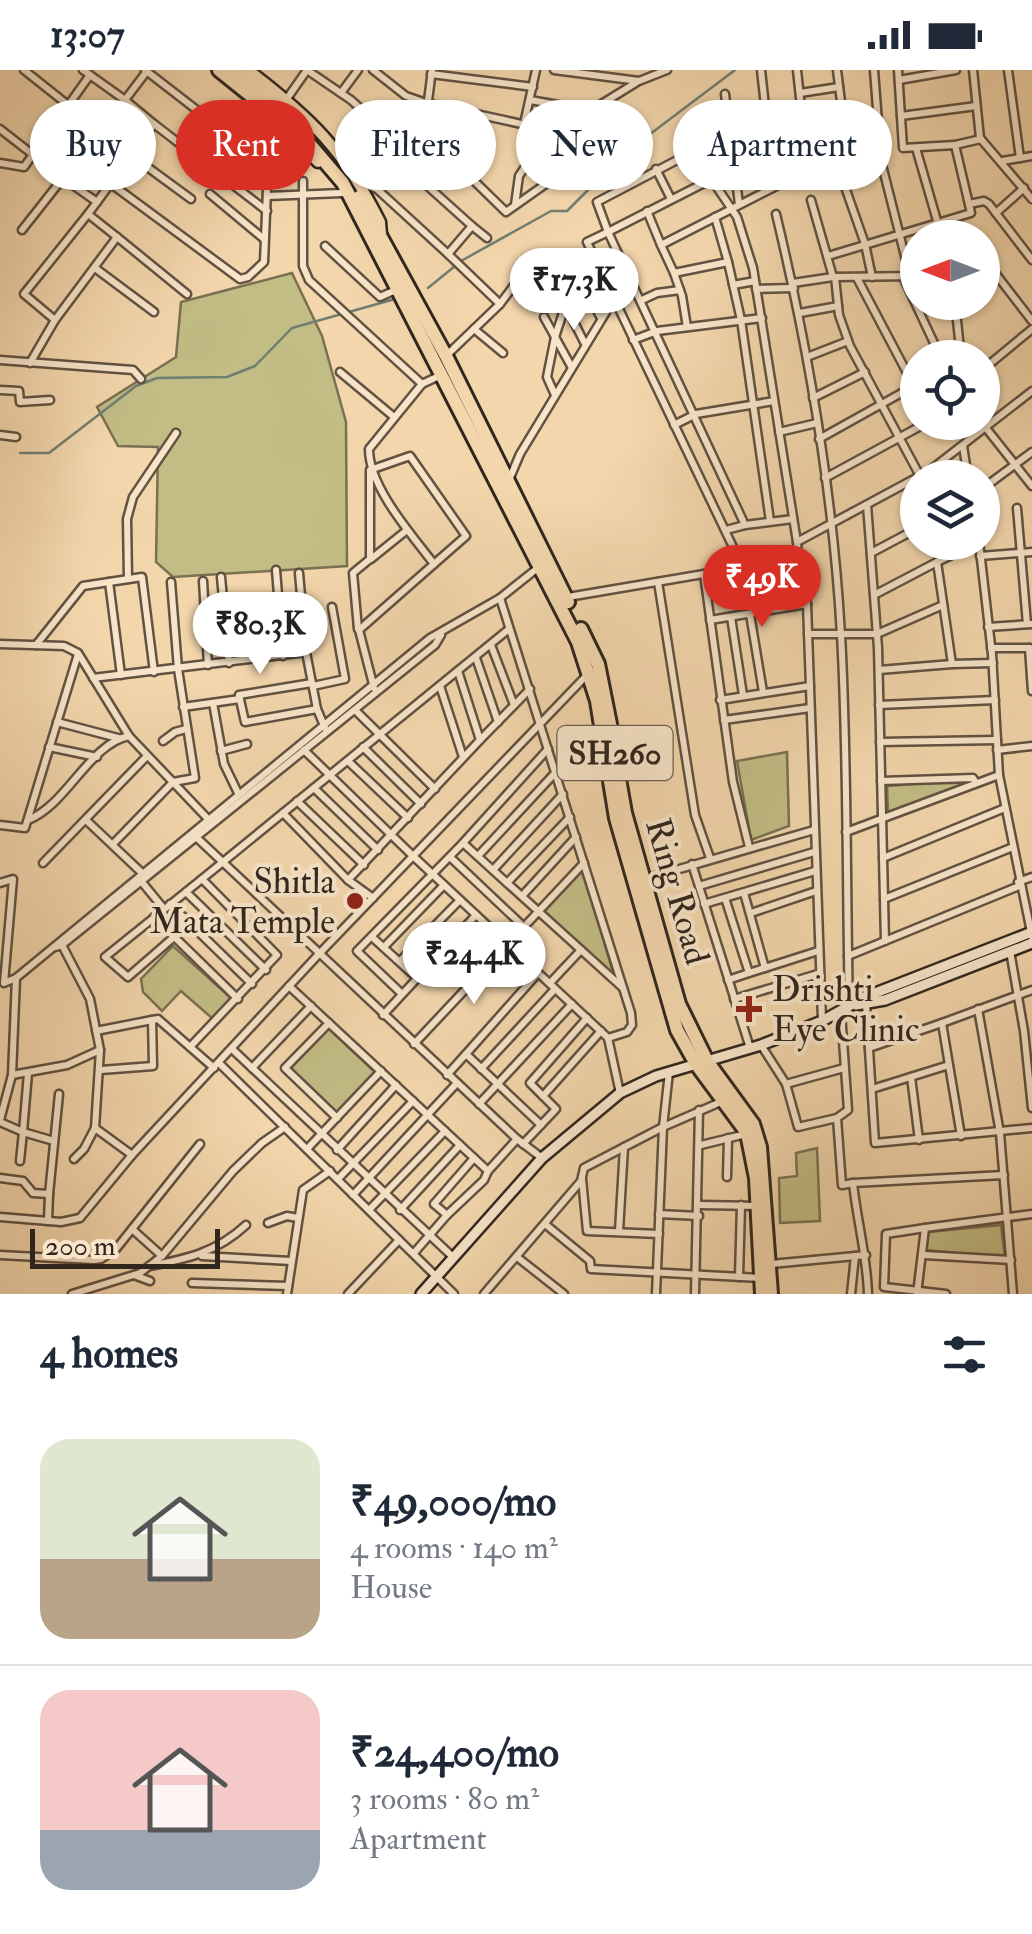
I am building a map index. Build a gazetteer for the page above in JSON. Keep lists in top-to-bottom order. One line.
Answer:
{"streets":{"highway":["SH260","Ring Road"]},"crossings":[["SH260","Ring Road"]],"places":{"other":["Shitla Mata Temple"],"health":["Drishti Eye Clinic"]},"scale_bar":"200 m","north":"left","page":{"status":"13:07","chip":["Buy","Rent","Filters","New","Apartment"],"price":["₹17.3K","₹49K","₹80.3K","₹24.4K"],"scale":"200 m","heading":"4 homes","list":[{"name":"₹49,000/mo","note":"4 rooms · 140 m² · House"},{"name":"₹24,400/mo","note":"3 rooms · 80 m² · Apartment"}]}}
